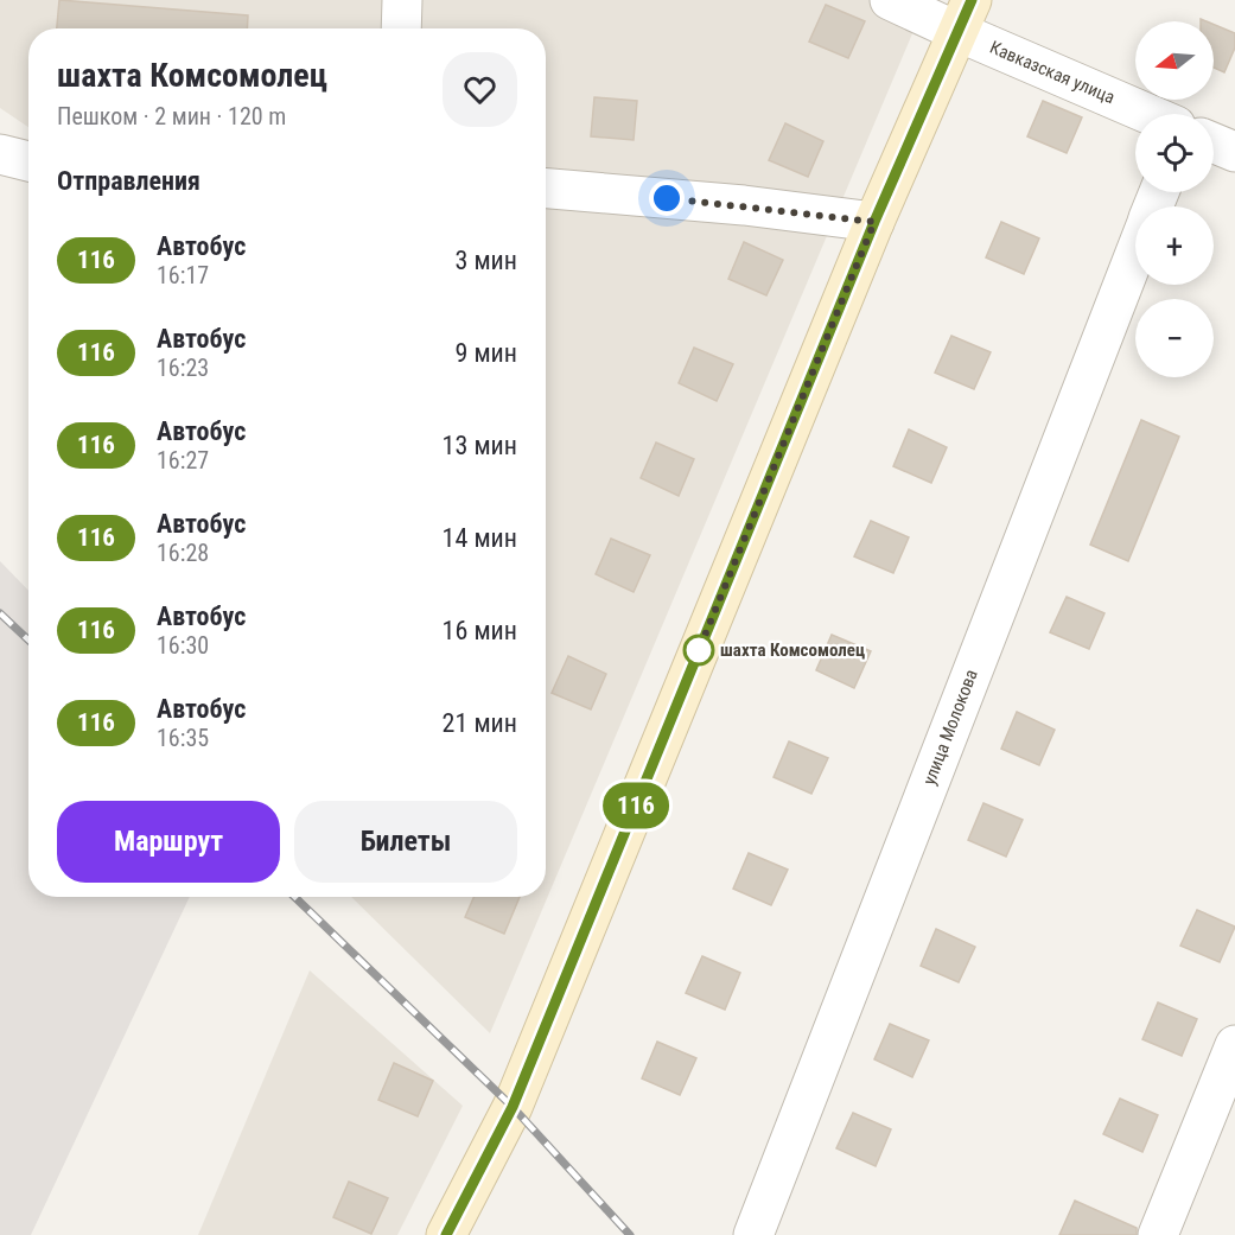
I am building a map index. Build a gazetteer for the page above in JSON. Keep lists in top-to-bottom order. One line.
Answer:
{"streets":{"street":["Кавказская улица","улица Молокова"]},"places":["шахта Комсомолец"],"lines":["bus line 116"],"north":"left","page":{"on_map":"116","map_buttons":["+","−"],"heading":[["шахта Комсомолец","Пешком · 2 мин · 120 m"],"Отправления"],"list":[{"mark":"116","name":"Автобус","note":"16:17","value":"3 мин"},{"mark":"116","name":"Автобус","note":"16:23","value":"9 мин"},{"mark":"116","name":"Автобус","note":"16:27","value":"13 мин"},{"mark":"116","name":"Автобус","note":"16:28","value":"14 мин"},{"mark":"116","name":"Автобус","note":"16:30","value":"16 мин"},{"mark":"116","name":"Автобус","note":"16:35","value":"21 мин"}],"buttons":["Маршрут","Билеты"]}}
